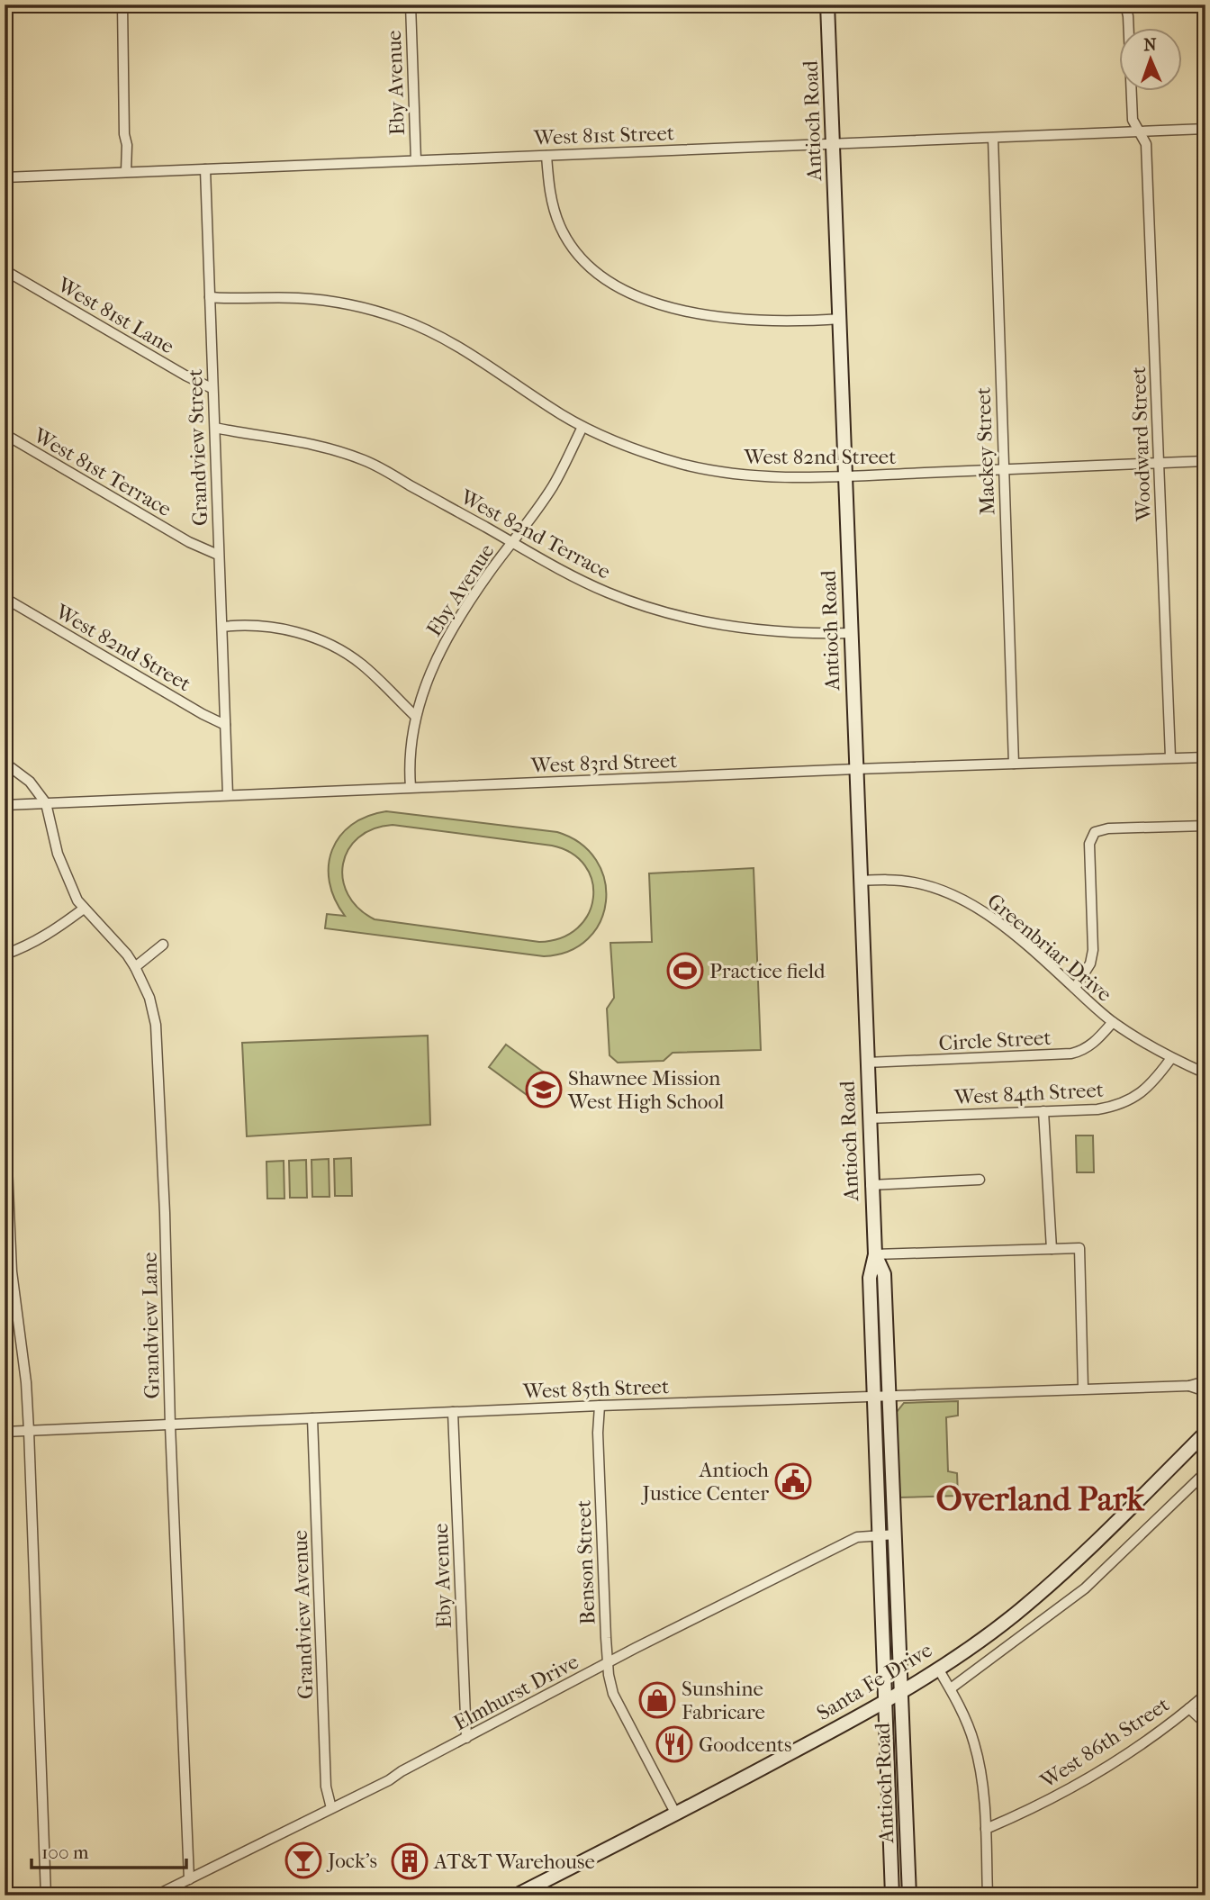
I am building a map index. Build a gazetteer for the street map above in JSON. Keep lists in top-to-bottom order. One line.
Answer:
{"streets":{"main road":["Antioch Road","Santa Fe Drive"],"street":["Eby Avenue","West 81st Street","West 81st Lane","Woodward Street","Grandview Street","Mackey Street","West 82nd Street","West 81st Terrace","West 82nd Terrace","West 83rd Street","Greenbriar Drive","Circle Street","West 84th Street","Grandview Lane","West 85th Street","Benson Street","Grandview Avenue","Elmhurst Drive","West 86th Street"]},"crossings":[["Eby Avenue","West 81st Street"],["Eby Avenue","West 82nd Street"],["Eby Avenue","West 82nd Terrace"],["Eby Avenue","West 83rd Street"],["Eby Avenue","West 85th Street"],["Eby Avenue","Elmhurst Drive"],["Antioch Road","West 81st Street"],["Antioch Road","West 82nd Street"],["Antioch Road","West 82nd Terrace"],["Antioch Road","West 83rd Street"],["Antioch Road","Greenbriar Drive"],["Antioch Road","Circle Street"],["Antioch Road","West 84th Street"],["Antioch Road","West 85th Street"],["Antioch Road","Santa Fe Drive"],["Antioch Road","Elmhurst Drive"],["West 81st Street","Woodward Street"],["West 81st Street","Grandview Street"],["West 81st Street","Mackey Street"],["West 81st Lane","Grandview Street"],["Woodward Street","West 82nd Street"],["Woodward Street","West 83rd Street"],["Grandview Street","West 82nd Street"],["Grandview Street","West 81st Terrace"],["Grandview Street","West 82nd Terrace"],["Mackey Street","West 82nd Street"],["Mackey Street","West 83rd Street"],["West 83rd Street","Grandview Lane"],["Greenbriar Drive","Circle Street"],["Greenbriar Drive","West 84th Street"],["Grandview Lane","West 85th Street"],["Grandview Lane","Elmhurst Drive"],["West 85th Street","Benson Street"],["West 85th Street","Grandview Avenue"],["Benson Street","Santa Fe Drive"],["Benson Street","Elmhurst Drive"],["Grandview Avenue","Elmhurst Drive"]],"districts":["Overland Park"],"places":{"sports":["Practice field"],"school or university":["Shawnee Mission West High School"],"public building":["Antioch Justice Center"],"shop":["Sunshine Fabricare"],"restaurant":["Goodcents"],"bar":["Jock's"],"building":["AT&T Warehouse"]},"scale_bar":"100 m","north":"top"}
